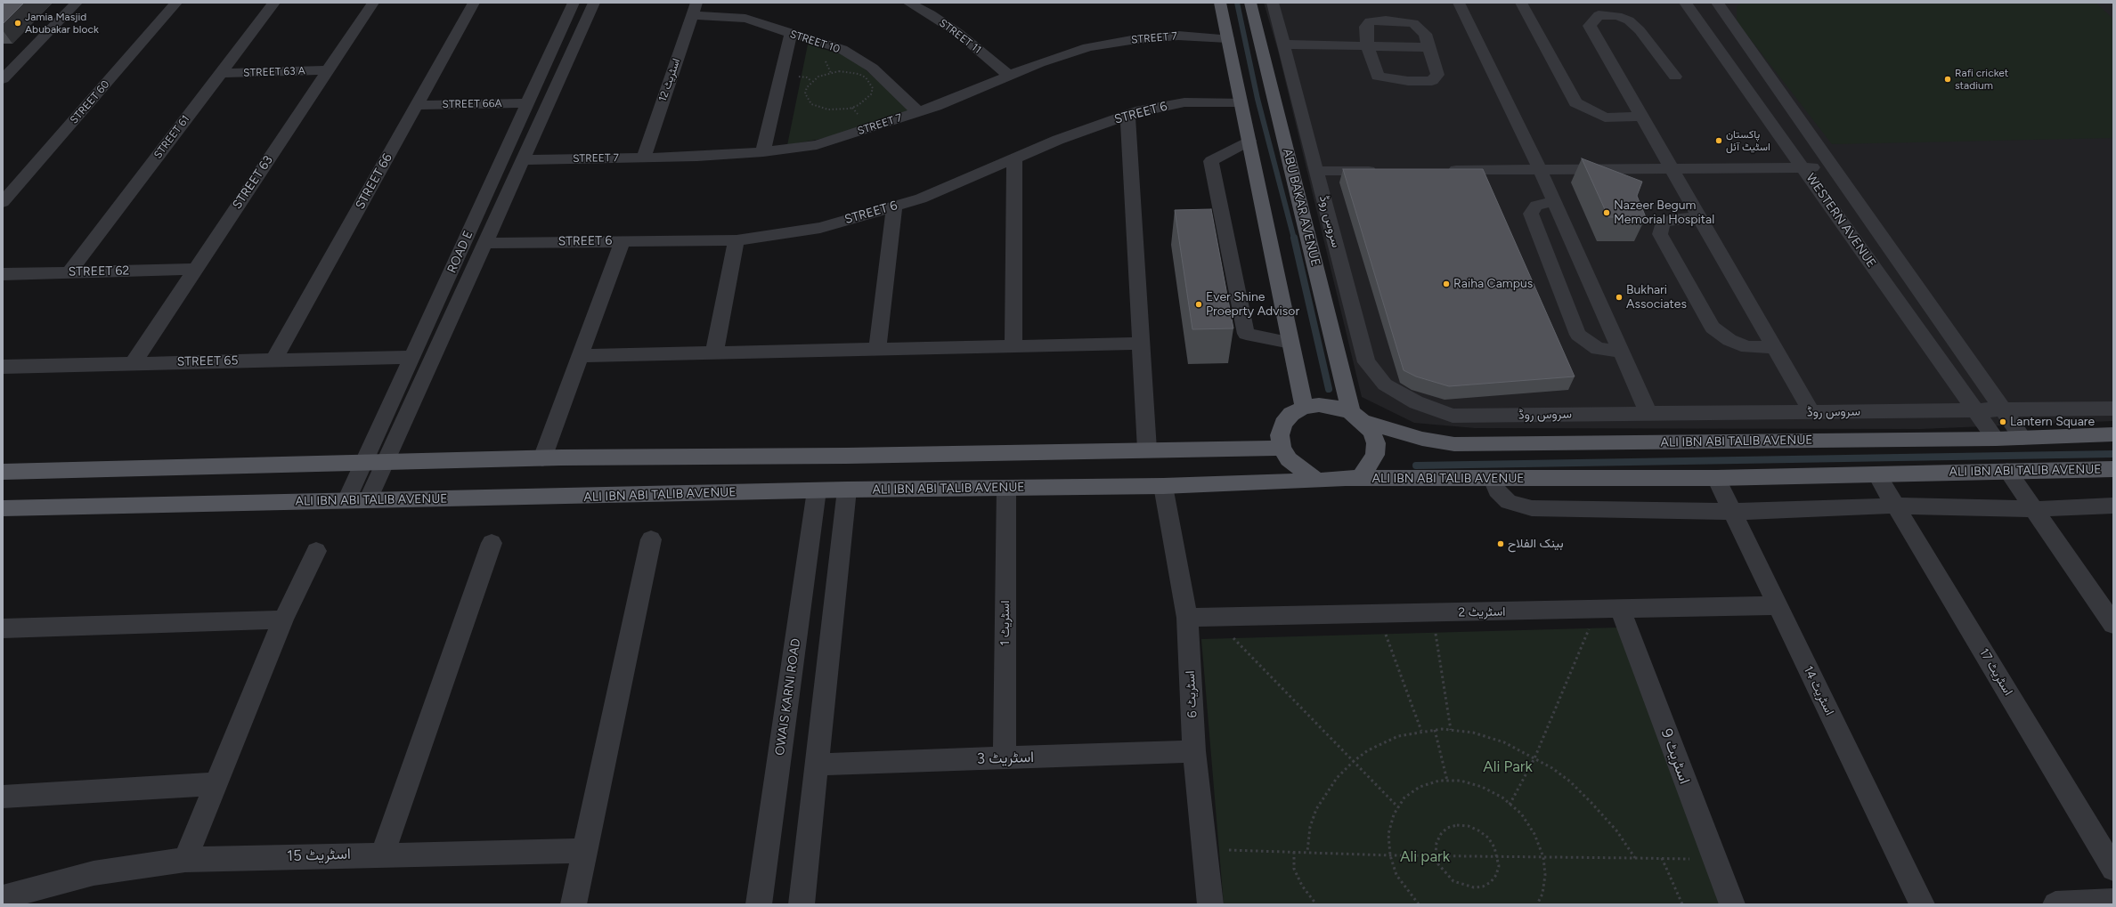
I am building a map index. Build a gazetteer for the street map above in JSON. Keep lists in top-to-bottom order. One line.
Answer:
{"streets":{"main road":["ABU BAKAR AVENUE","ALI IBN ABI TALIB AVENUE"],"street":["STREET 11","STREET 7","STREET 10","STREET 63 A","اسٹریٹ 12","STREET 60","STREET 66A","STREET 6","STREET 61","STREET 66","STREET 63","WESTERN AVENUE","سروس روڈ","ROAD E","STREET 62","STREET 65","اسٹریٹ 2","اسٹریٹ 1","اسٹریٹ 17","اسٹریٹ 14","اسٹریٹ 6","OWAIS KARNI ROAD","اسٹریٹ 9","اسٹریٹ 3","اسٹریٹ 15"]},"crossings":[["STREET 11","STREET 7"],["STREET 7","STREET 10"],["STREET 7","اسٹریٹ 12"],["STREET 7","ROAD E"],["STREET 10","اسٹریٹ 12"],["STREET 63 A","STREET 61"],["STREET 63 A","STREET 63"],["STREET 66A","STREET 66"],["STREET 66A","ROAD E"],["STREET 6","ROAD E"],["STREET 61","STREET 62"],["STREET 66","STREET 65"],["STREET 63","STREET 62"],["STREET 63","STREET 65"],["ABU BAKAR AVENUE","ALI IBN ABI TALIB AVENUE"],["WESTERN AVENUE","سروس روڈ"],["WESTERN AVENUE","ALI IBN ABI TALIB AVENUE"],["ROAD E","STREET 65"],["ROAD E","ALI IBN ABI TALIB AVENUE"],["ALI IBN ABI TALIB AVENUE","اسٹریٹ 1"],["ALI IBN ABI TALIB AVENUE","اسٹریٹ 17"],["ALI IBN ABI TALIB AVENUE","اسٹریٹ 14"],["ALI IBN ABI TALIB AVENUE","اسٹریٹ 6"],["ALI IBN ABI TALIB AVENUE","OWAIS KARNI ROAD"],["اسٹریٹ 2","اسٹریٹ 14"],["اسٹریٹ 2","اسٹریٹ 6"],["اسٹریٹ 2","اسٹریٹ 9"],["اسٹریٹ 1","اسٹریٹ 3"],["اسٹریٹ 6","اسٹریٹ 3"]],"parks":["Ali Park","Ali park"],"places":["Jamia Masjid Abubakar block","Rafi cricket stadium","پاکستان اسٹیٹ آئل","Nazeer Begum Memorial Hospital","Raiha Campus","Bukhari Associates","Ever Shine Proeprty Advisor","Lantern Square","بینک الفلاح"]}
